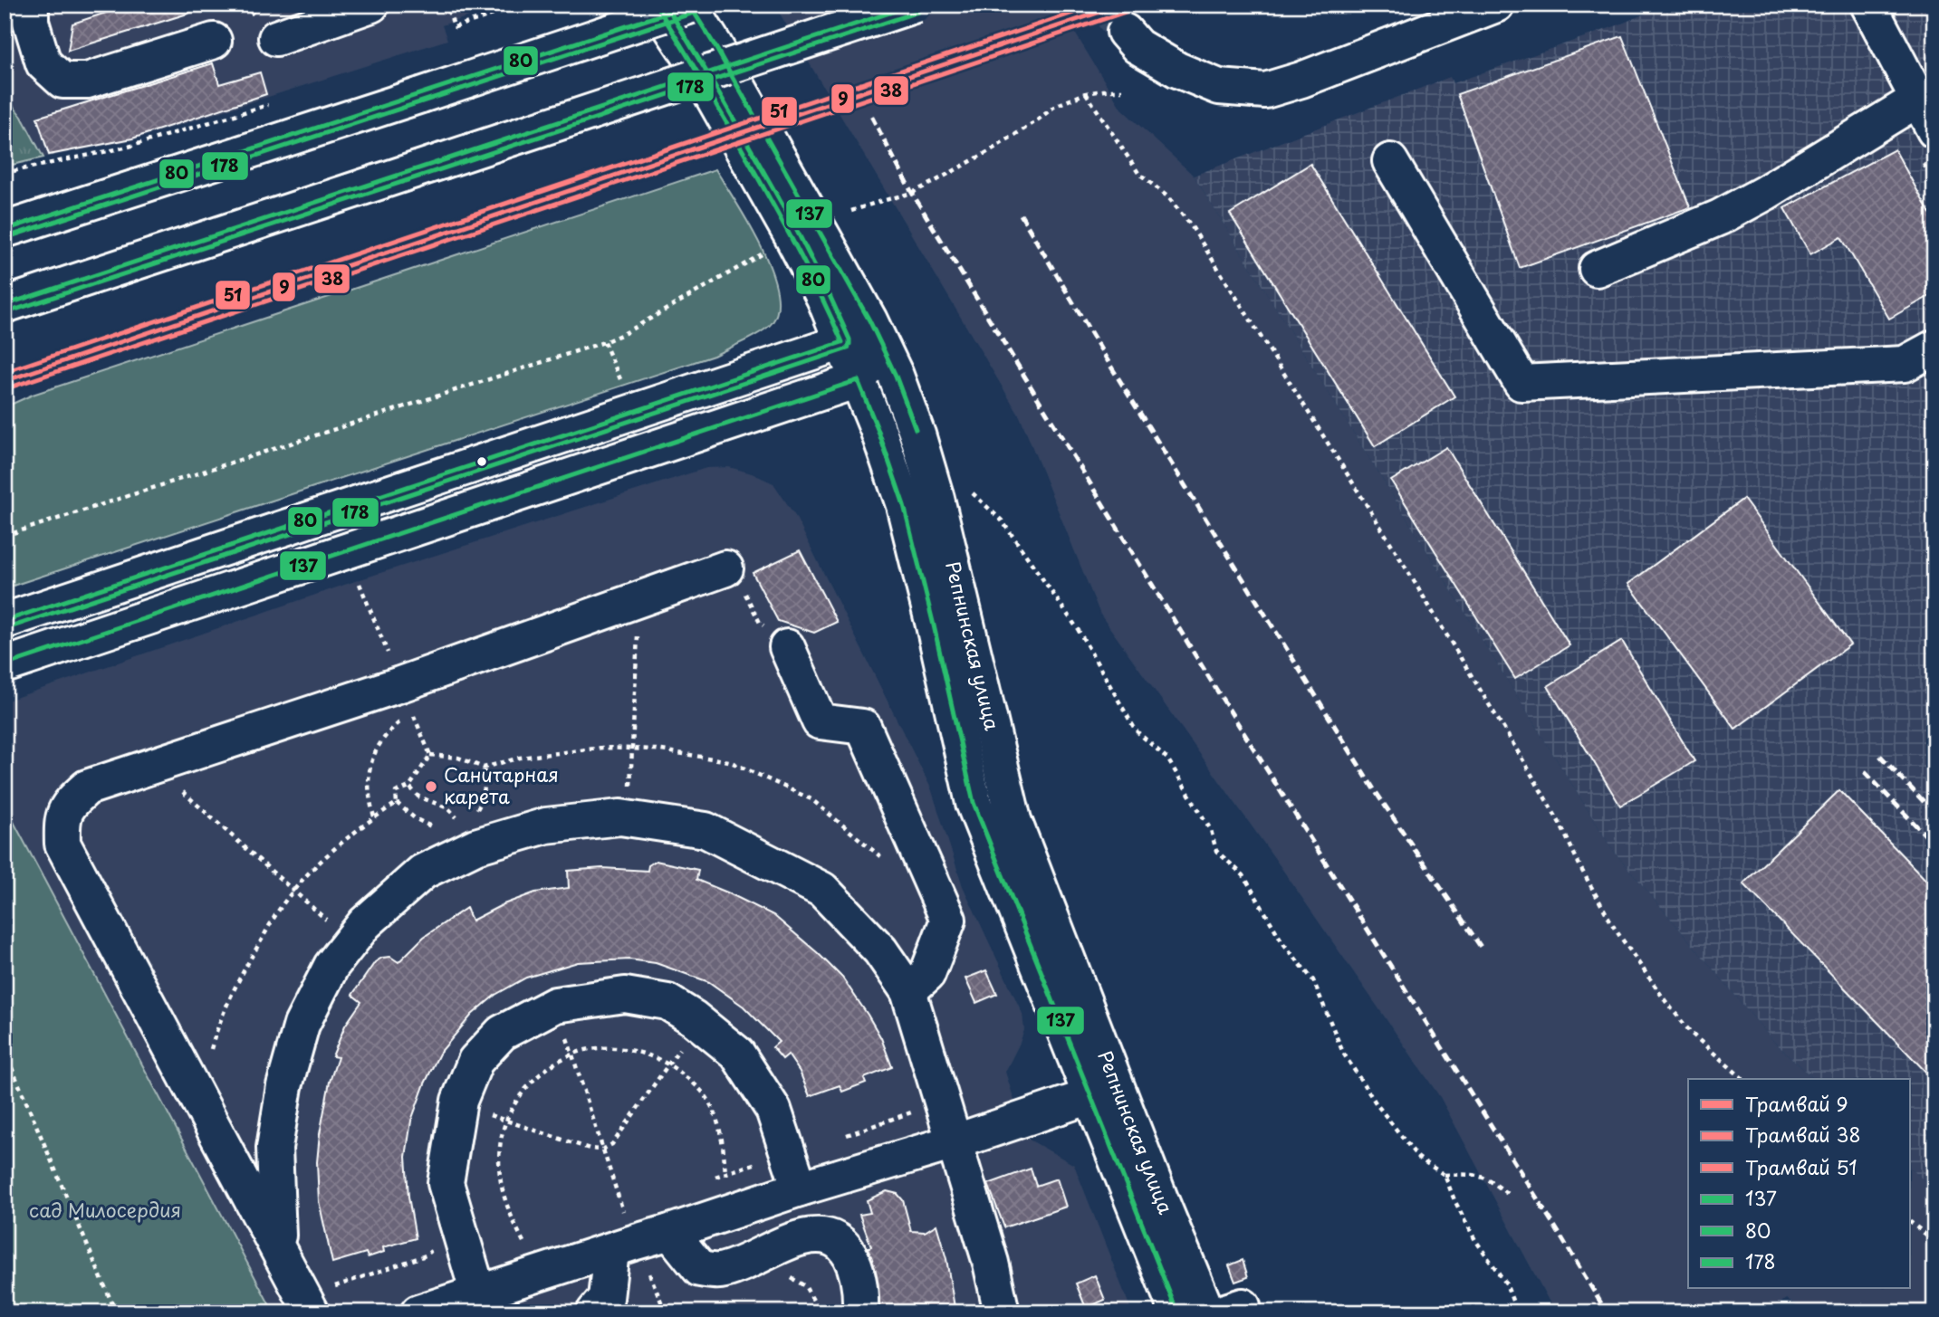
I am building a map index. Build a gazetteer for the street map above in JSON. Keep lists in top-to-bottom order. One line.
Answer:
{"streets":{"street":["Репнинская улица"]},"parks":["сад Милосердия"],"places":["Санитарная карета"],"lines":["tram line 9","tram line 51","transit line 137","transit line 80","transit line 178","tram line 38"],"legend":["Трамвай 9","Трамвай 38","Трамвай 51","137","80","178"]}
